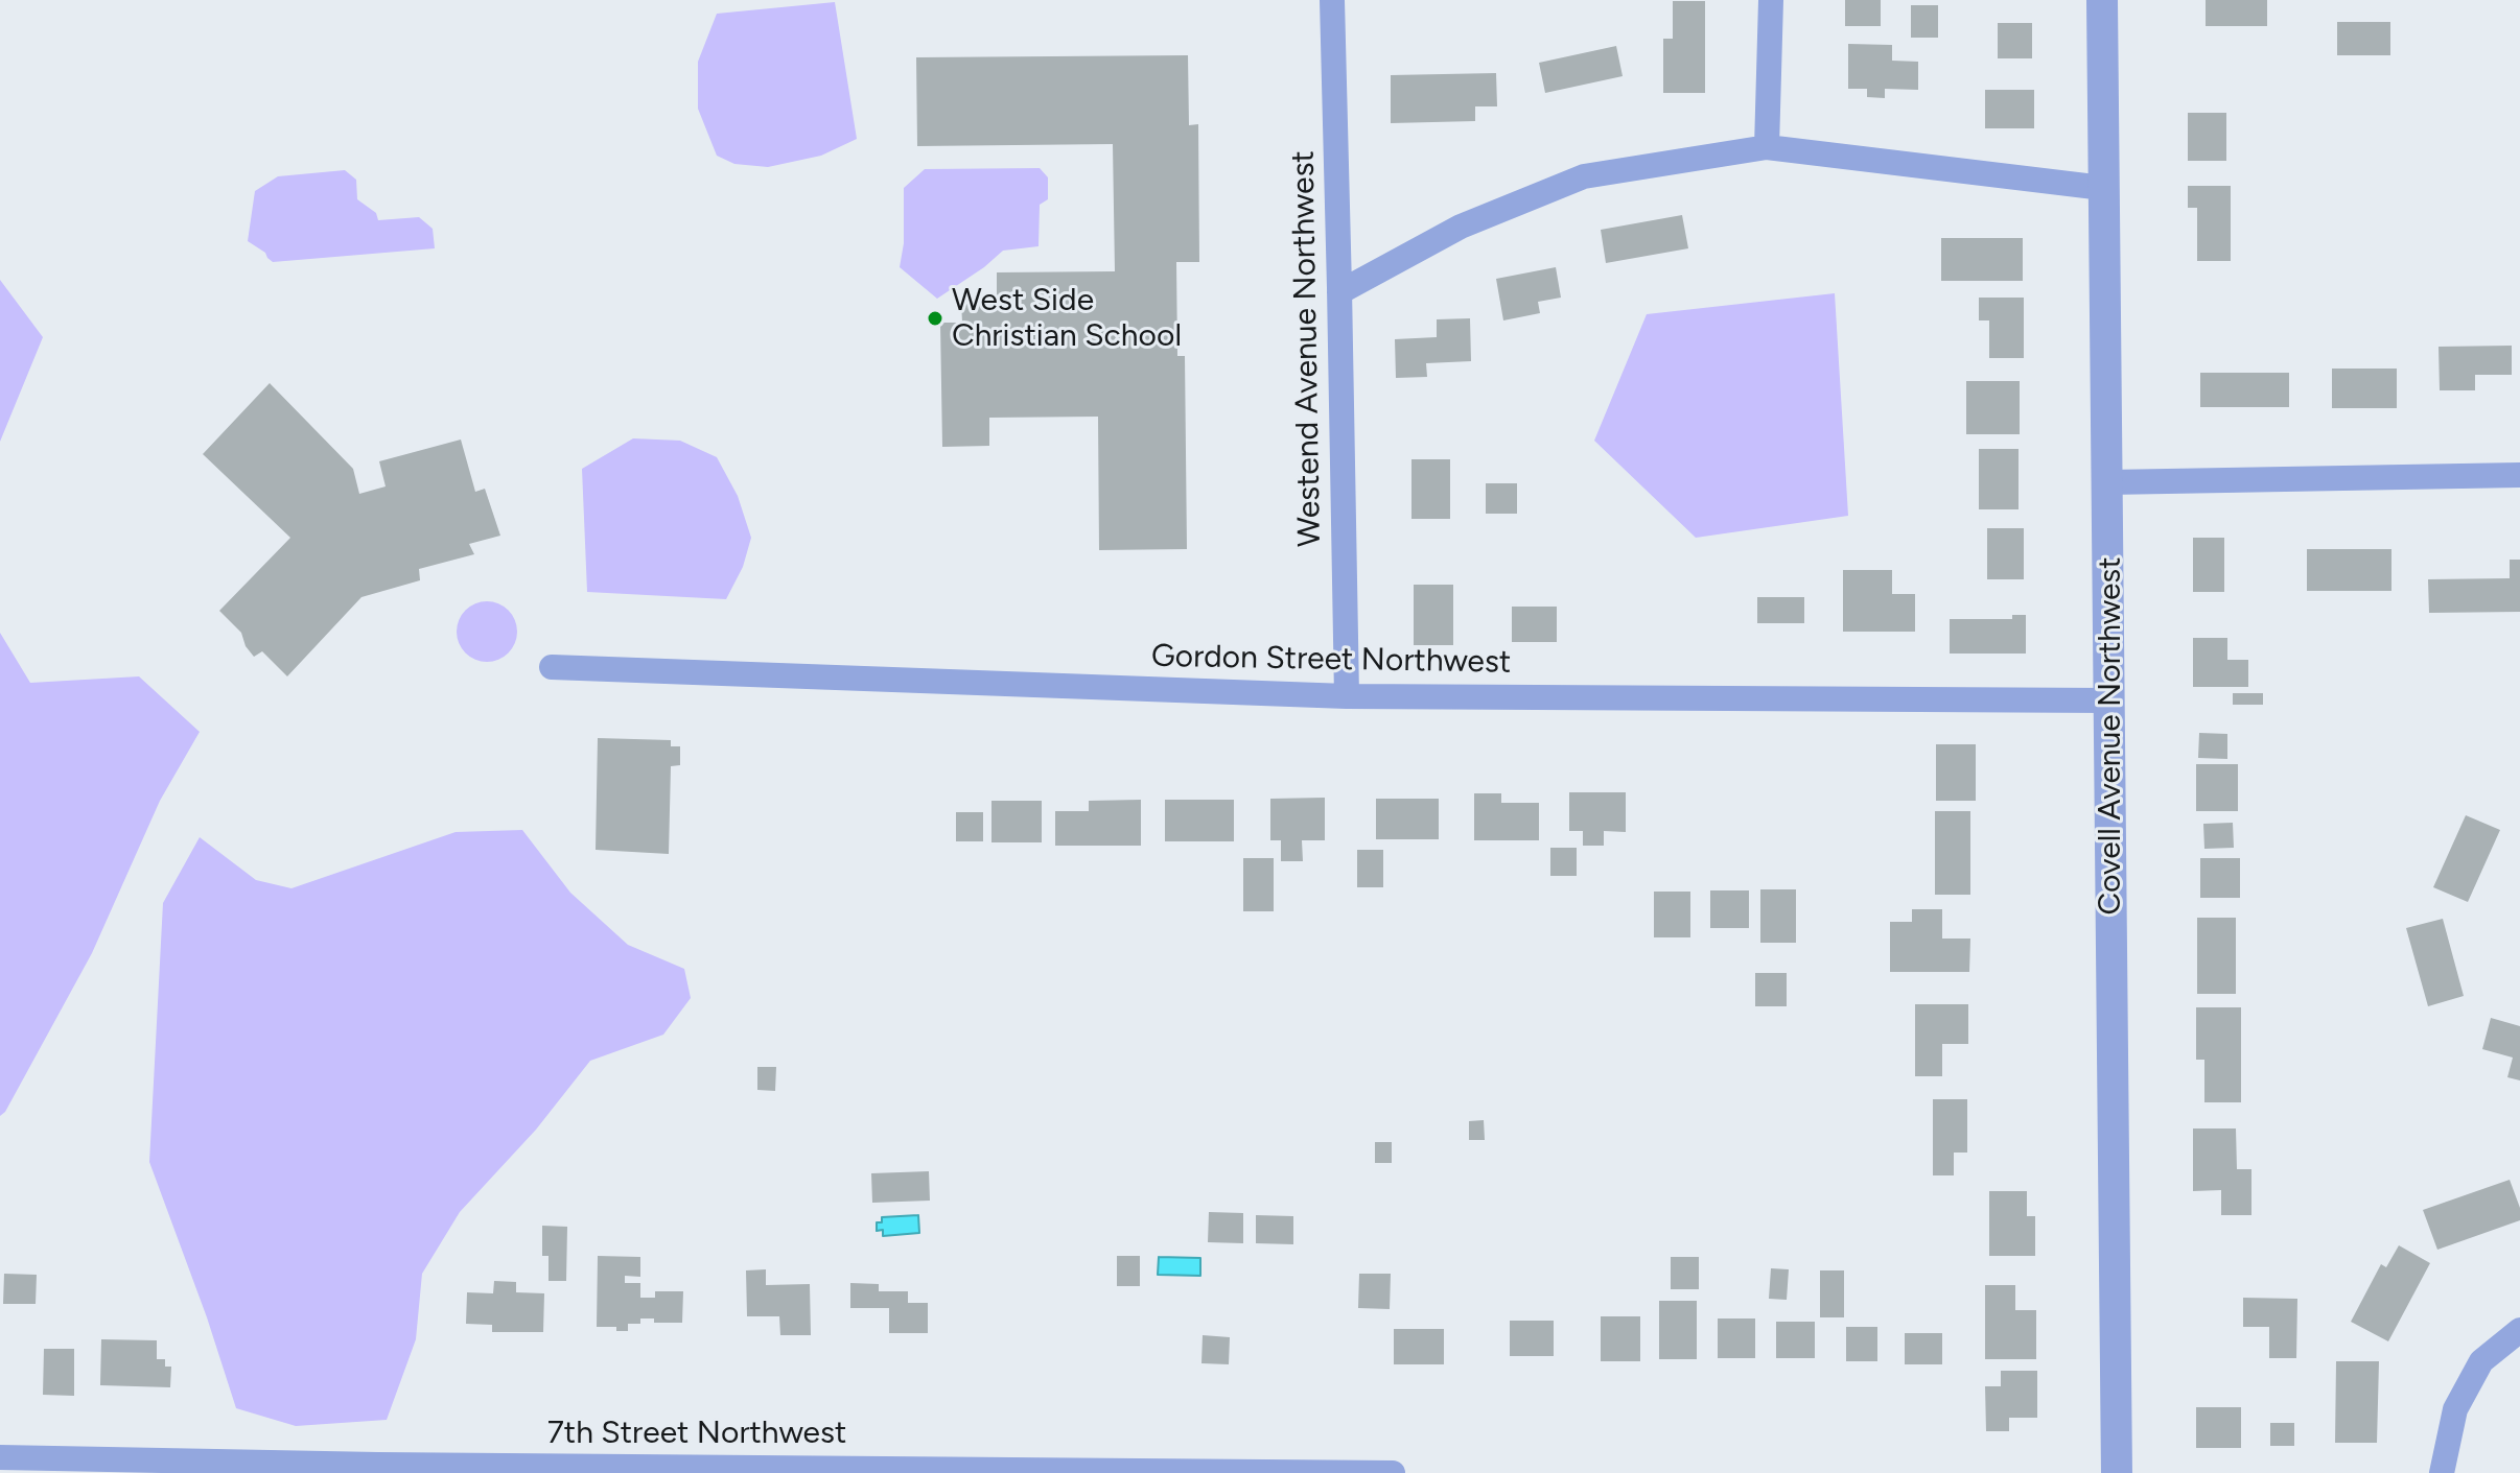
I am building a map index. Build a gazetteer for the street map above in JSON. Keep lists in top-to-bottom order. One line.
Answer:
{"streets":{"street":["Westend Avenue Northwest","Gordon Street Northwest","Covell Avenue Northwest","7th Street Northwest"]},"crossings":[["Westend Avenue Northwest","Gordon Street Northwest"],["Gordon Street Northwest","Covell Avenue Northwest"]],"places":["West Side Christian School"]}
